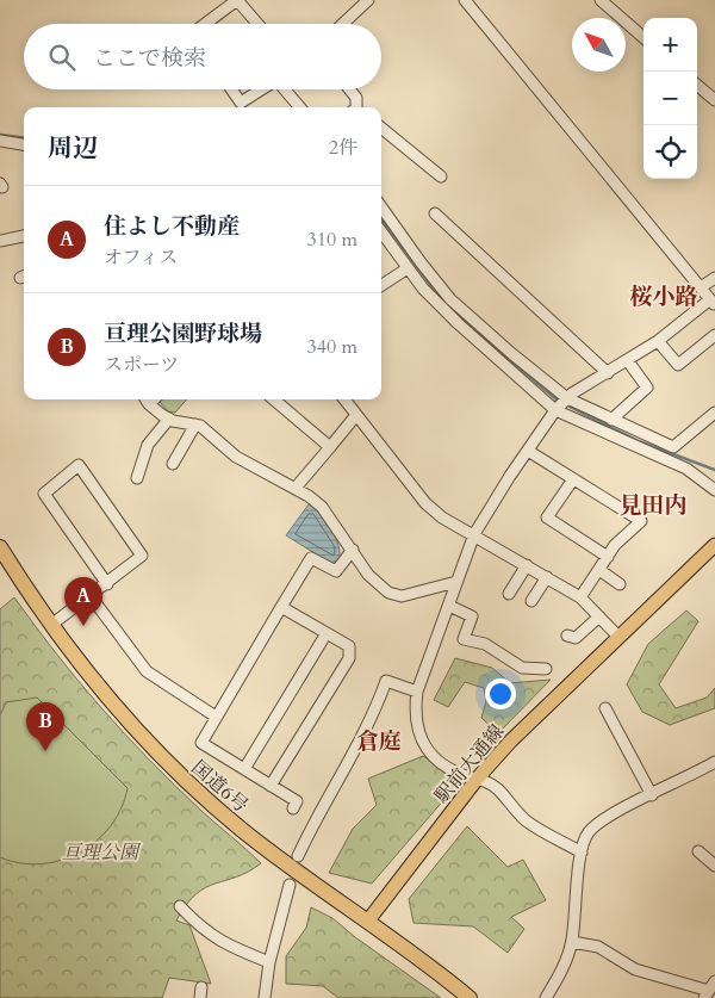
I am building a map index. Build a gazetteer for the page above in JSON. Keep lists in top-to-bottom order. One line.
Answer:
{"streets":{"highway":["国道6号"],"main road":["駅前大通線"]},"crossings":[["駅前大通線","国道6号"]],"districts":["桜小路","見田内","倉庭"],"parks":["亘理公園"],"north":"top left","page":{"map_buttons":["+","−"],"search":"ここで検索","heading":["周辺","2件"],"list":[{"mark":"A","name":"住よし不動産","note":"オフィス","value":"310 m"},{"mark":"B","name":"亘理公園野球場","note":"スポーツ","value":"340 m"}],"pins":["A","B"]}}
